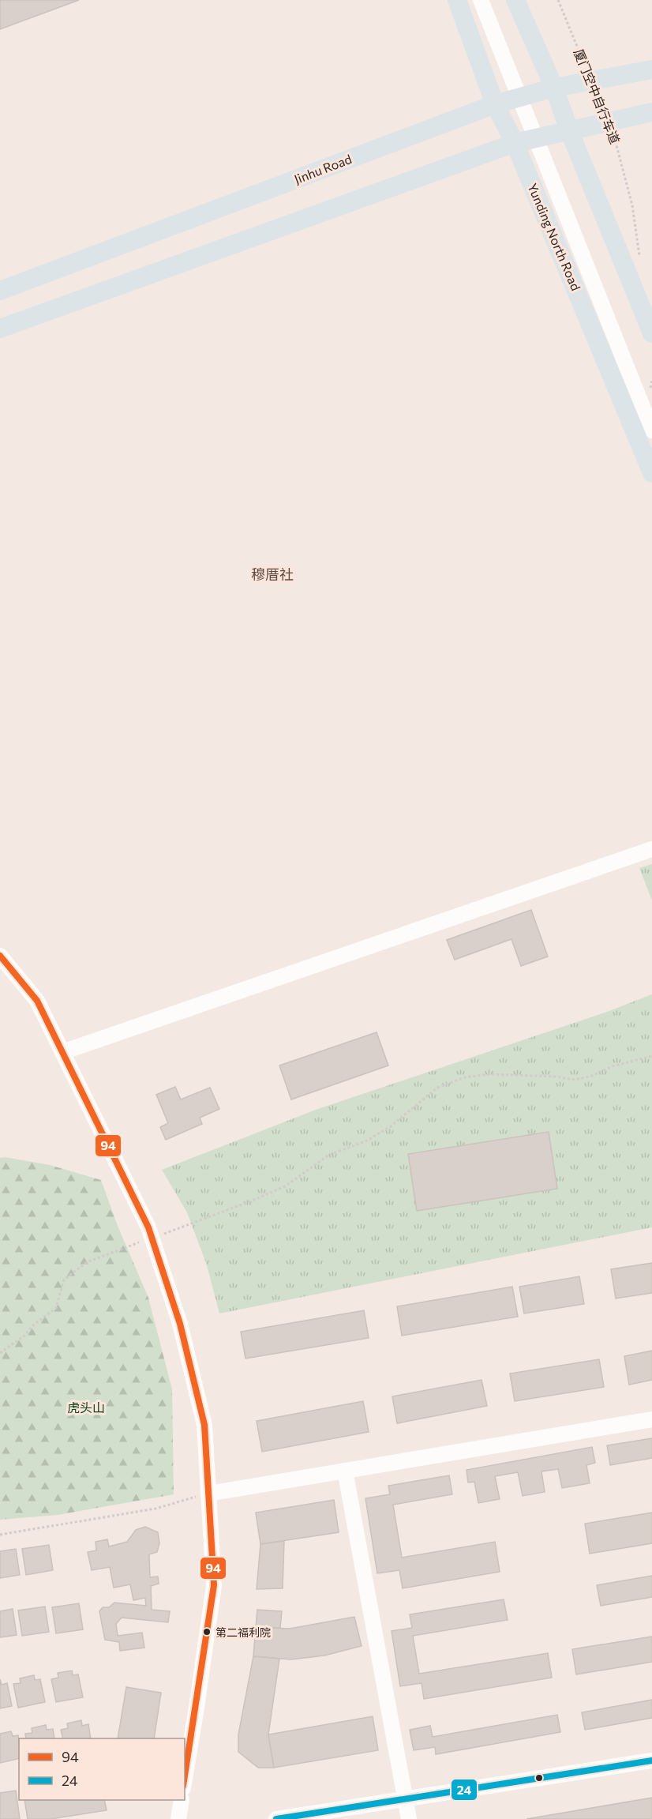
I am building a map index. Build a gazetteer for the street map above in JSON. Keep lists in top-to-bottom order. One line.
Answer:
{"streets":{"main road":["Jinhu Road","Yunding North Road"],"path":["厦门空中自行车道"]},"crossings":[["Jinhu Road","Yunding North Road"]],"districts":["穆厝社"],"parks":["虎头山"],"places":["第二福利院"],"lines":["transit line 94","transit line 24"],"legend":["94","24"]}
